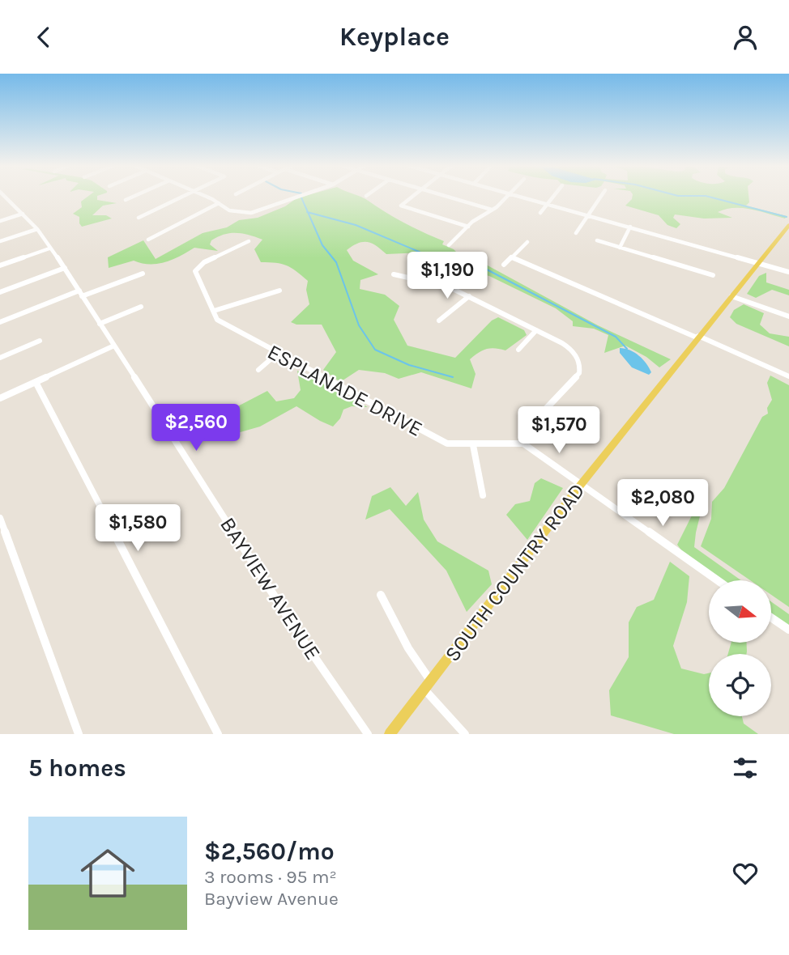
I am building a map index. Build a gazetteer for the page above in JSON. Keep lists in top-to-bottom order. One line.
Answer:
{"streets":{"main road":["SOUTH COUNTRY ROAD"],"street":["ESPLANADE DRIVE","BAYVIEW AVENUE"]},"north":"right","page":{"header":"Keyplace","price":["$1,190","$2,560","$1,570","$2,080","$1,580"],"heading":"5 homes","list":[{"name":"$2,560/mo","note":"3 rooms · 95 m² · Bayview Avenue"}]}}
